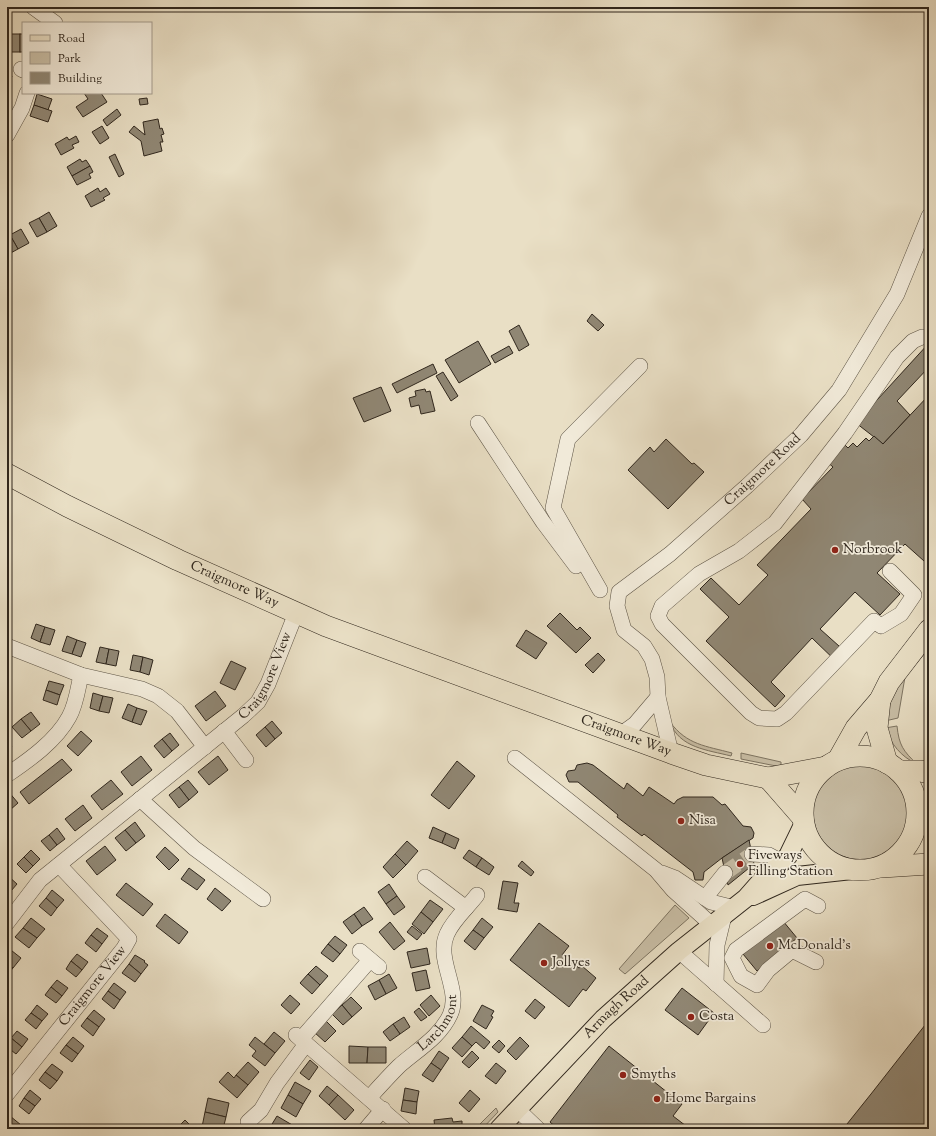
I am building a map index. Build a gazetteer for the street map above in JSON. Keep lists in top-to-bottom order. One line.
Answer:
{"streets":{"highway":["Craigmore Way"],"main road":["Armagh Road"],"street":["Craigmore Road","Craigmore View","Larchmont"]},"crossings":[["Craigmore Way","Craigmore View"],["Craigmore Way","Armagh Road"]],"places":["Norbrook","Nisa","Fiveways Filling Station","McDonald's","Jollyes","Costa","Smyths","Home Bargains"],"legend":["Road","Park","Building"]}
